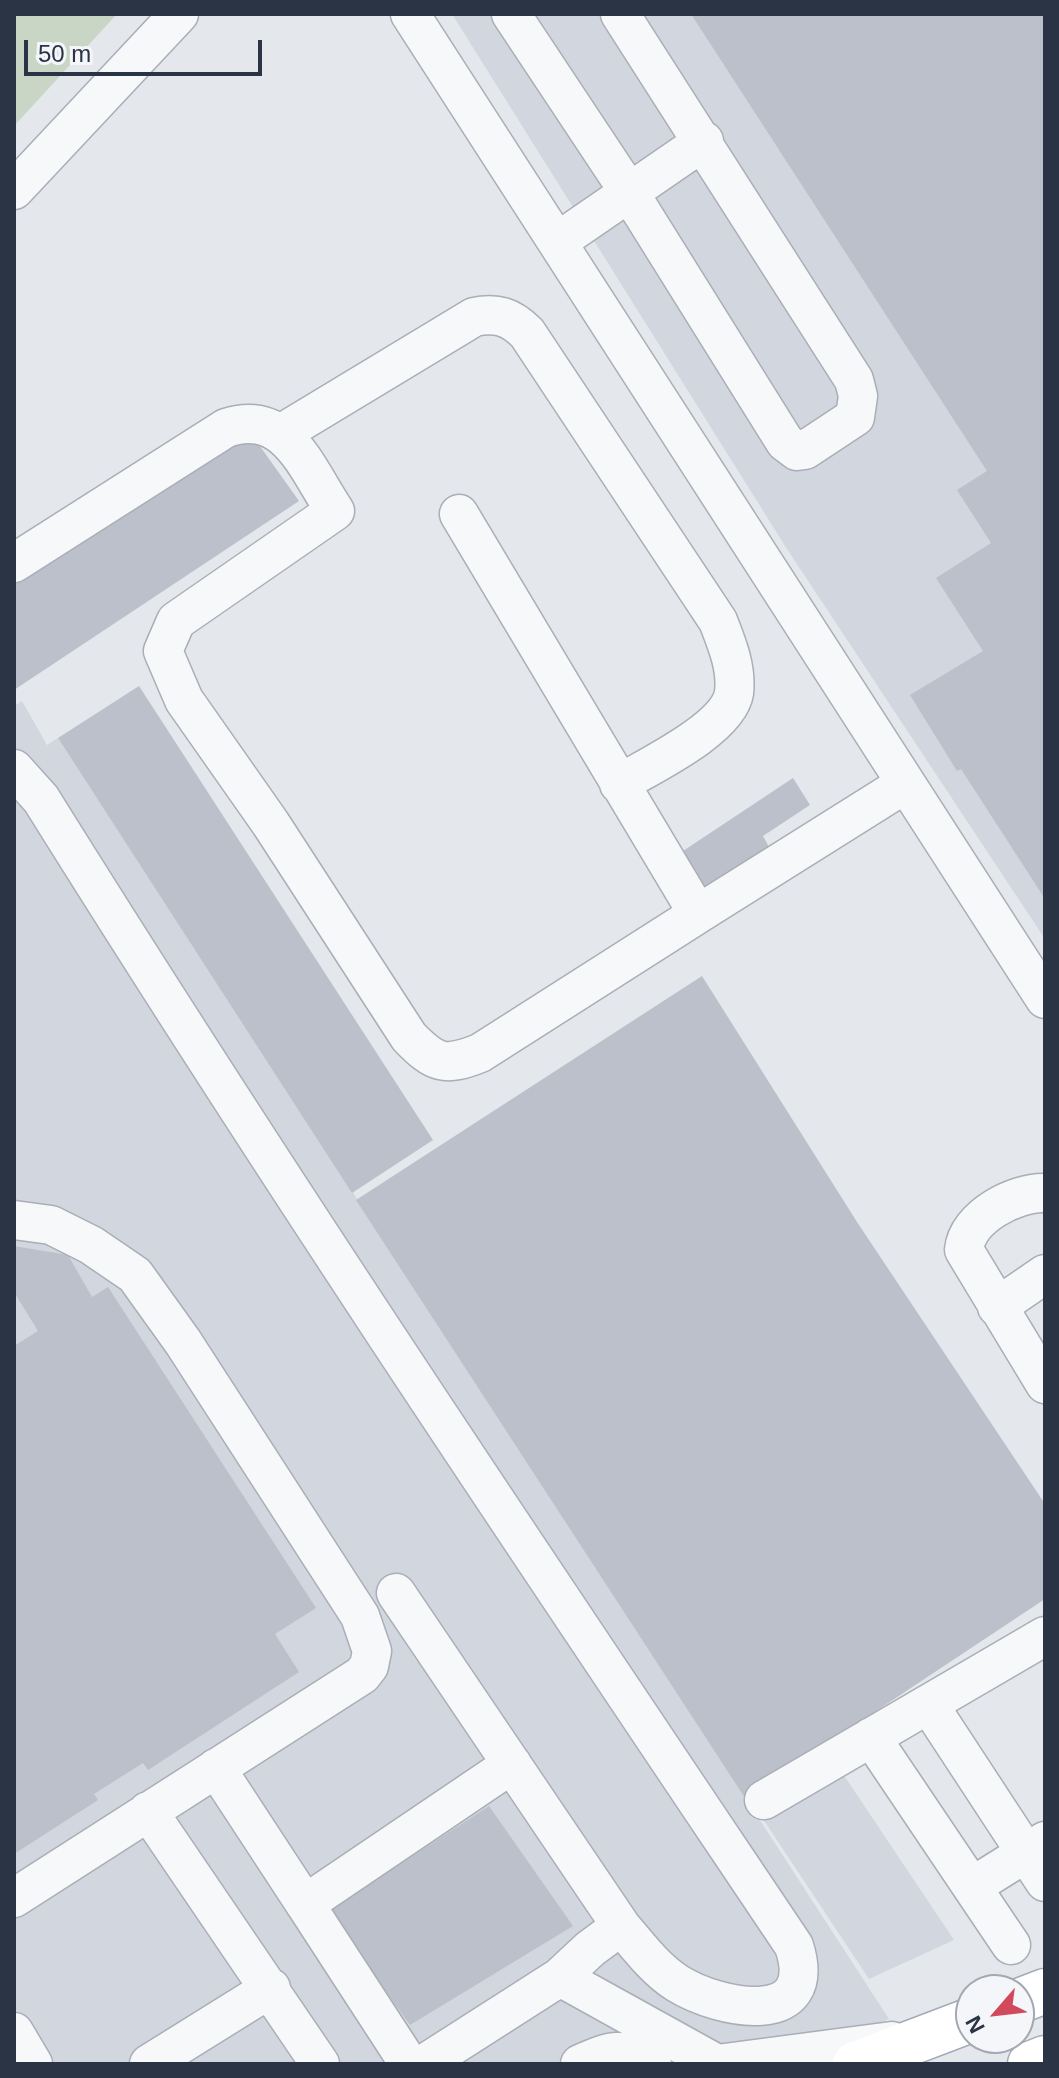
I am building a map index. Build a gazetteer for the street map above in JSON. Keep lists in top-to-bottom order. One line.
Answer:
{"scale_bar":"50 m","north":"bottom left"}
